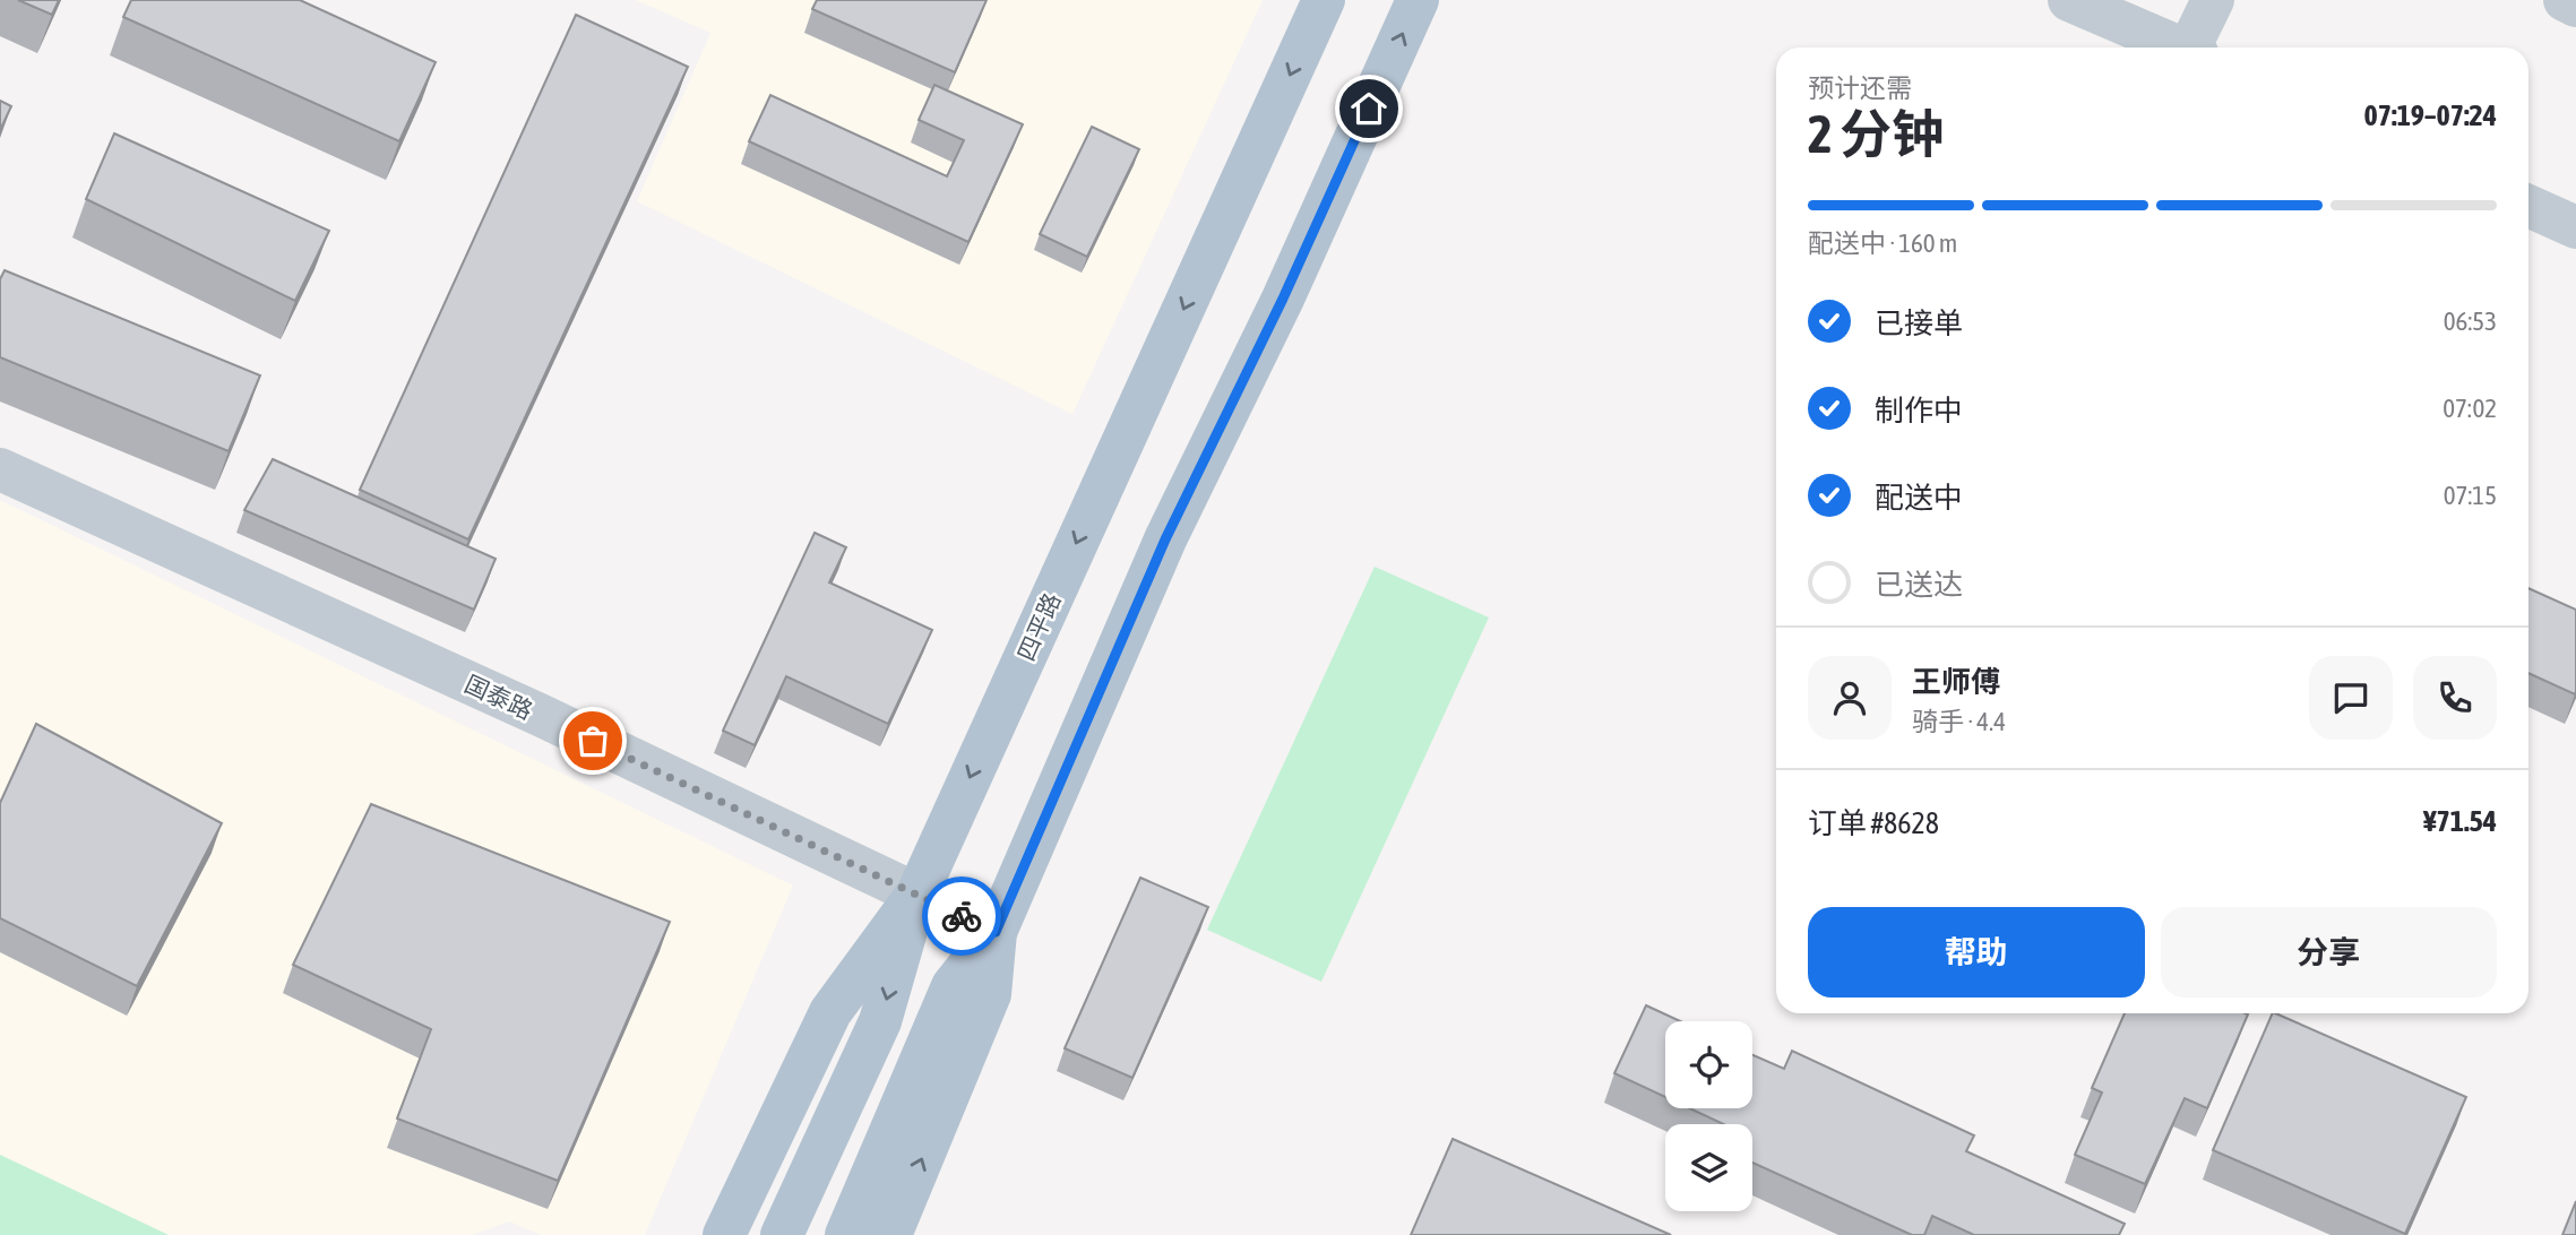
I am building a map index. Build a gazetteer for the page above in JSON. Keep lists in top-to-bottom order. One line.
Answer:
{"streets":{"main road":["四平路"],"street":["国泰路"]},"crossings":[["四平路","国泰路"]],"page":{"heading":["2 分钟","预计还需","07:19–07:24"],"panel":["王师傅","骑手 · 4.4","订单 #8628","¥71.54"],"bar":"配送中 · 160 m","list":[["已接单","06:53"],["制作中","07:02"],["配送中","07:15"],"已送达"],"buttons":["帮助","分享"]}}
